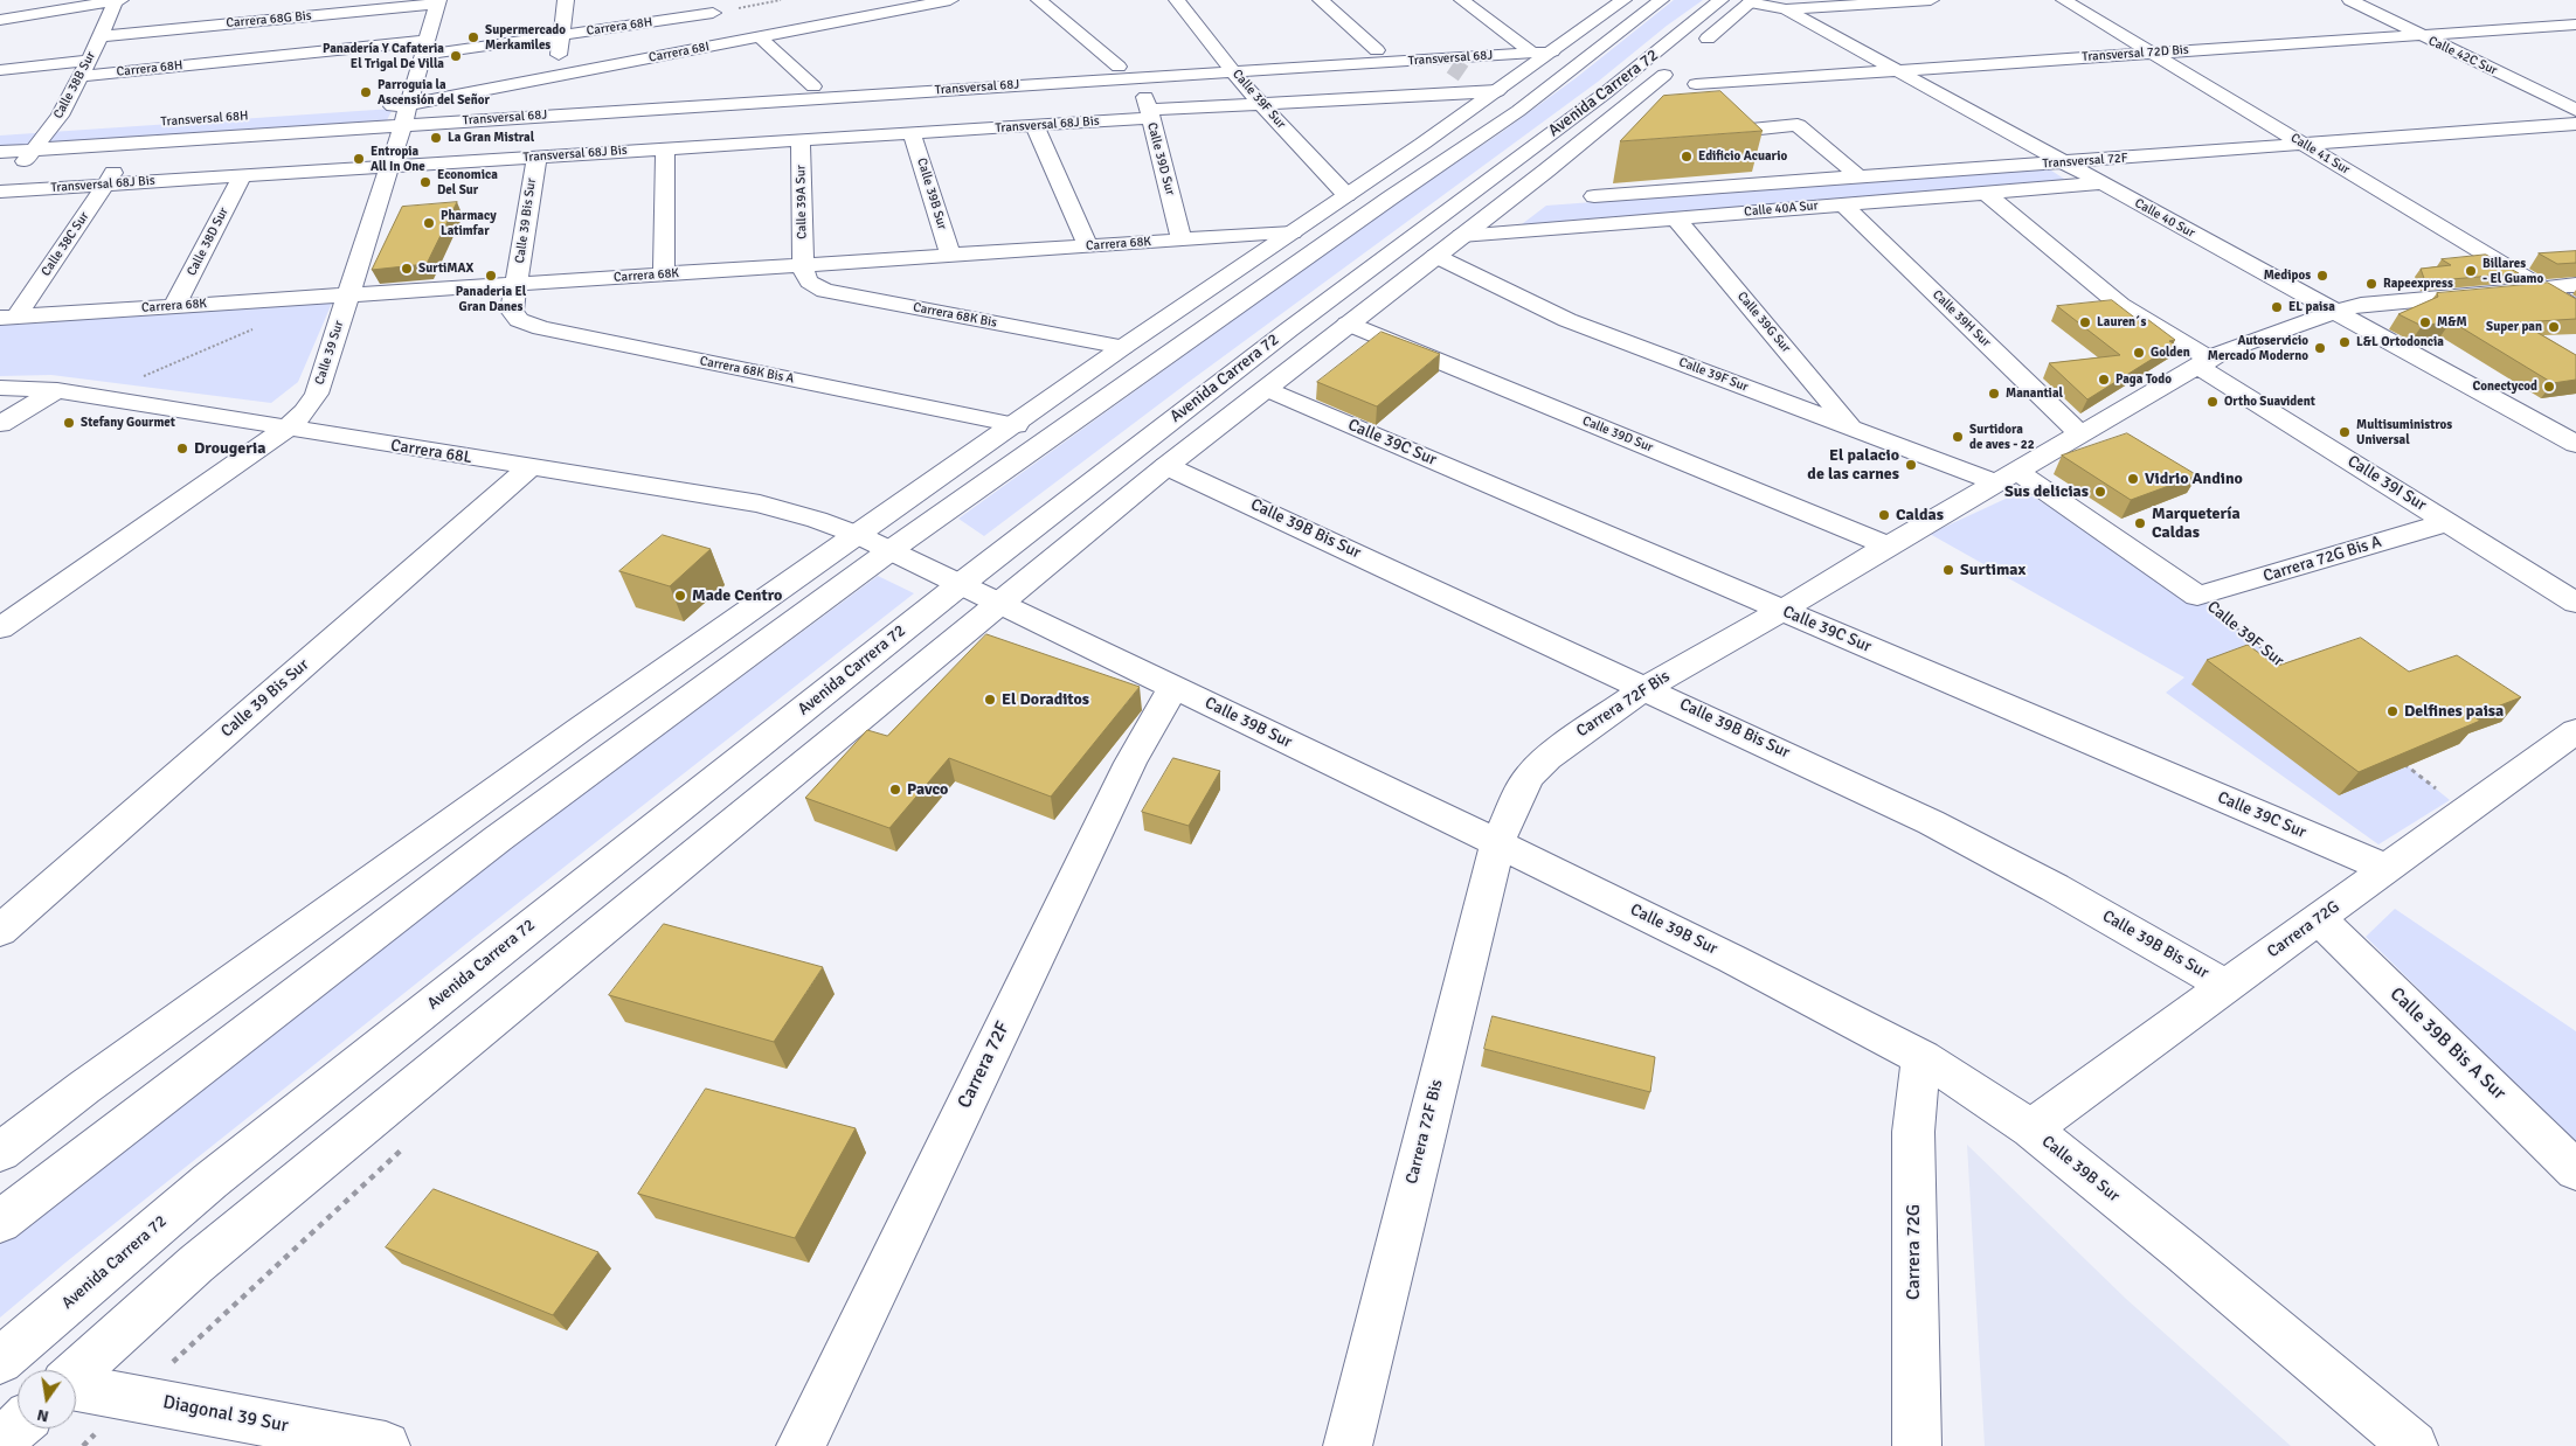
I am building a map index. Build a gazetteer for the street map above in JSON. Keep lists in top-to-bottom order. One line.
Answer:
{"streets":{"main road":["Carrera 68G Bis","Carrera 68H","Carrera 68I","Transversal 72D Bis","Calle 42C Sur","Transversal 68J","Calle 38B Sur","Avenida Carrera 72","Calle 39F Sur","Transversal 68H","Transversal 68J Bis","Calle 41 Sur","Calle 39D Sur","Transversal 72F","Calle 39B Sur","Calle 39A Sur","Calle 40A Sur","Calle 40 Sur","Calle 39 Bis Sur","Calle 38D Sur","Calle 38C Sur","Carrera 68K","Carrera 68K Bis","Calle 39H Sur","Calle 39G Sur","Calle 39 Sur","Carrera 68K Bis A","Calle 39C Sur","Carrera 68L","Calle 39I Sur","Calle 39B Bis Sur","Carrera 72G Bis A","Carrera 72F Bis","Carrera 72G","Calle 39B Bis A Sur","Carrera 72F","Diagonal 39 Sur"]},"crossings":[["Carrera 68G Bis","Calle 38B Sur"],["Carrera 68G Bis","Calle 39 Sur"],["Carrera 68H","Calle 38B Sur"],["Carrera 68H","Calle 39 Sur"],["Carrera 68I","Transversal 68J"],["Carrera 68I","Transversal 68H"],["Carrera 68I","Calle 39 Sur"],["Transversal 72D Bis","Calle 42C Sur"],["Transversal 72D Bis","Calle 41 Sur"],["Transversal 72D Bis","Calle 40 Sur"],["Transversal 68J","Calle 39F Sur"],["Transversal 68J","Transversal 68H"],["Transversal 68J","Transversal 68J Bis"],["Transversal 68J","Calle 39D Sur"],["Transversal 68J","Calle 39 Sur"],["Calle 38B Sur","Transversal 68H"],["Calle 38B Sur","Transversal 68J Bis"],["Avenida Carrera 72","Calle 39F Sur"],["Avenida Carrera 72","Calle 39D Sur"],["Avenida Carrera 72","Calle 39B Sur"],["Avenida Carrera 72","Calle 40A Sur"],["Avenida Carrera 72","Calle 39C Sur"],["Avenida Carrera 72","Calle 39B Bis Sur"],["Calle 39F Sur","Transversal 68J Bis"],["Calle 39F Sur","Calle 39G Sur"],["Calle 39F Sur","Carrera 72G Bis A"],["Calle 39F Sur","Carrera 72F Bis"],["Transversal 68H","Calle 38C Sur"],["Transversal 68H","Calle 39 Sur"],["Transversal 68J Bis","Calle 39D Sur"],["Transversal 68J Bis","Calle 39B Sur"],["Transversal 68J Bis","Calle 39A Sur"],["Transversal 68J Bis","Calle 39 Bis Sur"],["Transversal 68J Bis","Calle 38D Sur"],["Transversal 68J Bis","Calle 38C Sur"],["Transversal 68J Bis","Calle 39 Sur"],["Calle 41 Sur","Transversal 72F"],["Calle 41 Sur","Carrera 72F Bis"],["Calle 39D Sur","Carrera 68K"],["Calle 39D Sur","Carrera 72F Bis"],["Transversal 72F","Calle 40 Sur"],["Calle 39B Sur","Carrera 68K"],["Calle 39B Sur","Carrera 68L"],["Calle 39B Sur","Carrera 72F Bis"],["Calle 39B Sur","Carrera 72G"],["Calle 39B Sur","Carrera 72F"],["Calle 39A Sur","Carrera 68K"],["Calle 39A Sur","Carrera 68K Bis"],["Calle 40A Sur","Calle 40 Sur"],["Calle 40A Sur","Calle 39H Sur"],["Calle 40A Sur","Calle 39G Sur"],["Calle 40A Sur","Calle 39I Sur"],["Calle 40 Sur","Carrera 72F Bis"],["Calle 39 Bis Sur","Carrera 68K"],["Calle 39 Bis Sur","Carrera 68K Bis A"],["Calle 39 Bis Sur","Carrera 68L"],["Calle 38D Sur","Carrera 68K"],["Calle 38C Sur","Carrera 68K"],["Carrera 68K","Carrera 68K Bis"],["Carrera 68K","Calle 39 Sur"],["Carrera 68K","Carrera 68K Bis A"],["Calle 39H Sur","Carrera 72F Bis"],["Calle 39 Sur","Carrera 68L"],["Calle 39C Sur","Carrera 72F Bis"],["Calle 39C Sur","Carrera 72G"],["Calle 39I Sur","Carrera 72G Bis A"],["Calle 39I Sur","Carrera 72F Bis"],["Calle 39B Bis Sur","Carrera 72F Bis"],["Calle 39B Bis Sur","Carrera 72G"],["Carrera 72G","Calle 39B Bis A Sur"]],"places":["Supermercado Merkamiles","Panadería Y Cafateria El Trigal De Villa","Parroguia la Ascensión del Señor","La Gran Mistral","Edificio Acuario","Entropia All In One","Economica Del Sur","Pharmacy Latimfar","SurtiMAX","Billares - El Guamo","Panaderia El Gran Danes","Medipos","Rapeexpress","EL paisa","Lauren´s","M&M","Super pan","L&L Ortodoncia","Autoservicio Mercado Moderno","Golden","Paga Todo","Conectycod","Manantial","Ortho Suavident","Stefany Gourmet","Multisuministros Universal","Surtidora de aves - 22","Drougeria","El palacio de las carnes","Vidrio Andino","Sus delicias","Caldas","Marquetería Caldas","Surtimax","Made Centro","El Doraditos","Delfines paisa","Pavco"],"north":"bottom"}
